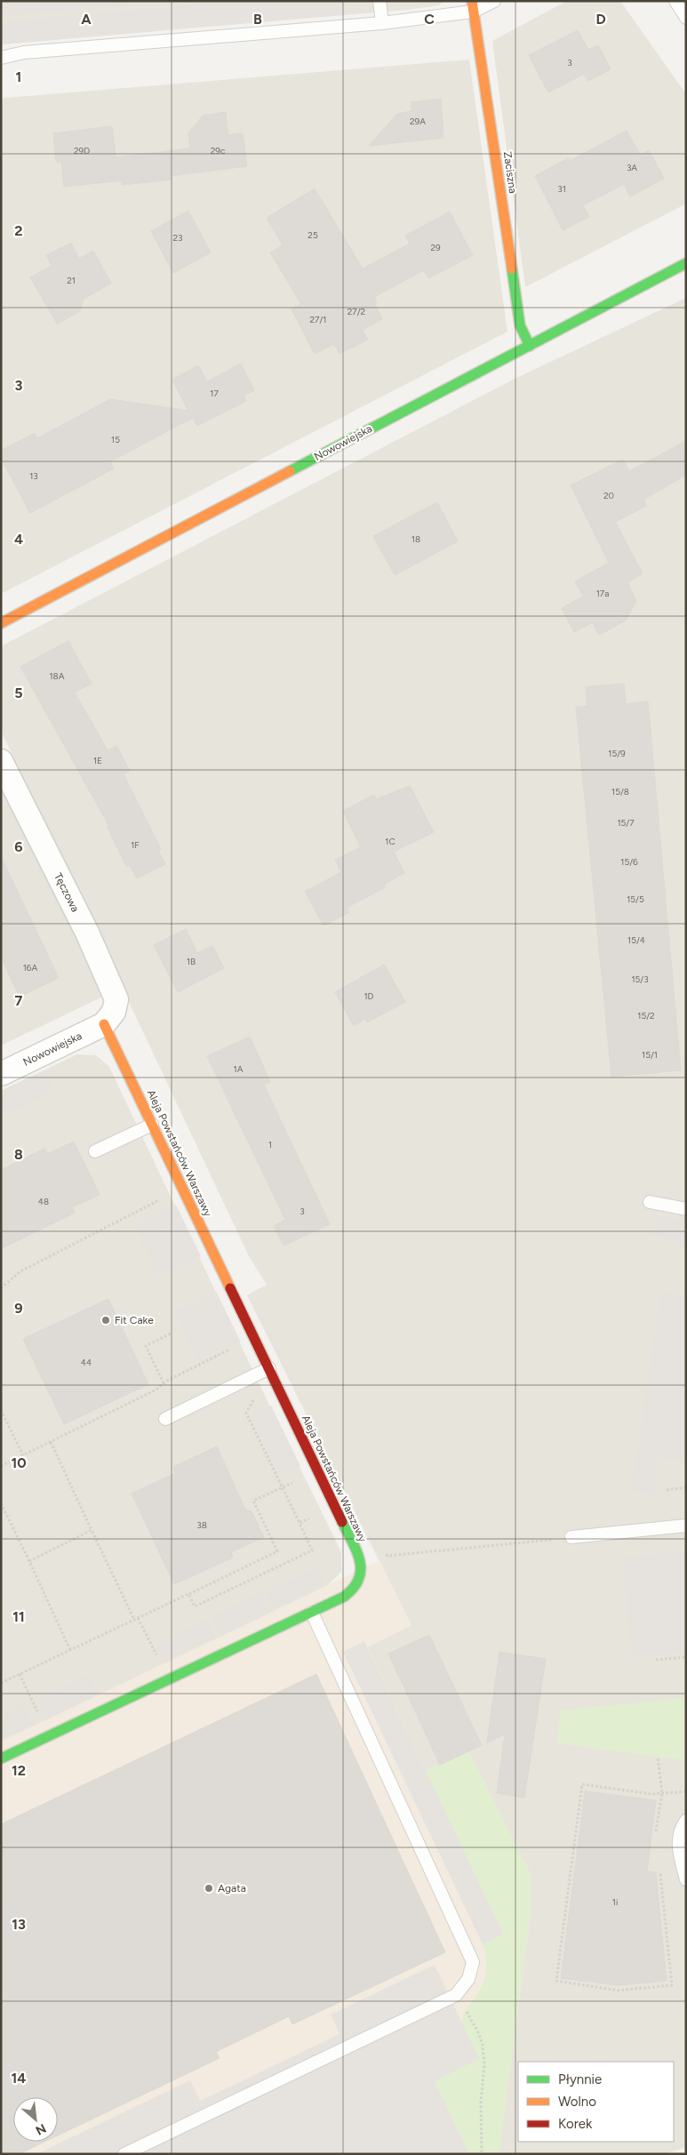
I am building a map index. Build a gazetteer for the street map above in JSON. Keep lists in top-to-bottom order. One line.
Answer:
{"streets":{"street":["Zaciszna","Nowowiejska","Tęczowa","Aleja Powstańców Warszawy"]},"crossings":[["Zaciszna","Nowowiejska"],["Nowowiejska","Tęczowa"],["Nowowiejska","Aleja Powstańców Warszawy"],["Tęczowa","Aleja Powstańców Warszawy"]],"places":["Fit Cake","Agata"],"house_numbers":["3","29A","29D","29c","3A","31","25","23","29","21","27/2","27/1","17","15","13","20","18","17a","18A","15/9","1E","15/8","15/7","1C","1F","15/6","15/5","15/4","1B","16A","15/3","1D","15/2","15/1","1A","1","48","3","44","38","1i"],"legend":["Płynnie","Wolno","Korek"],"north":"bottom right","grid":{"columns":["A","B","C","D"],"rows":["1","2","3","4","5","6","7","8","9","10","11","12","13","14"]}}
